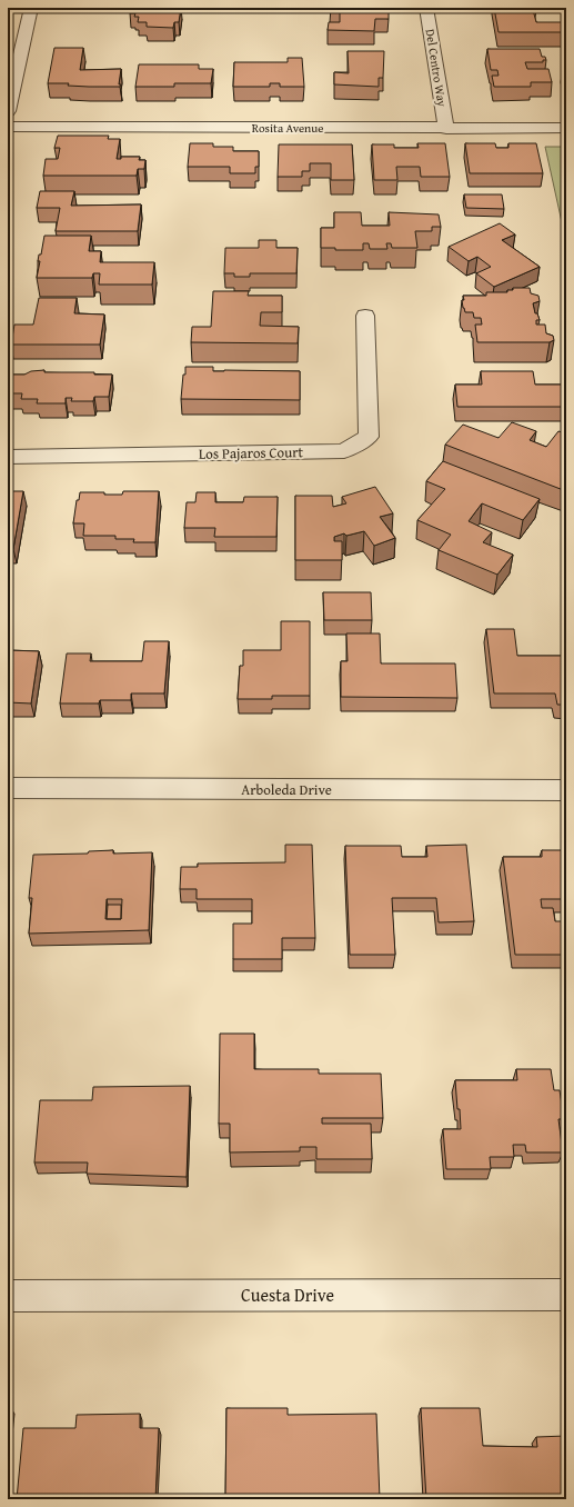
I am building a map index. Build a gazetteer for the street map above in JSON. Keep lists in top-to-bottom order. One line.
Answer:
{"streets":{"street":["Del Centro Way","Rosita Avenue","Los Pajaros Court","Arboleda Drive","Cuesta Drive"]},"crossings":[["Del Centro Way","Rosita Avenue"]]}
